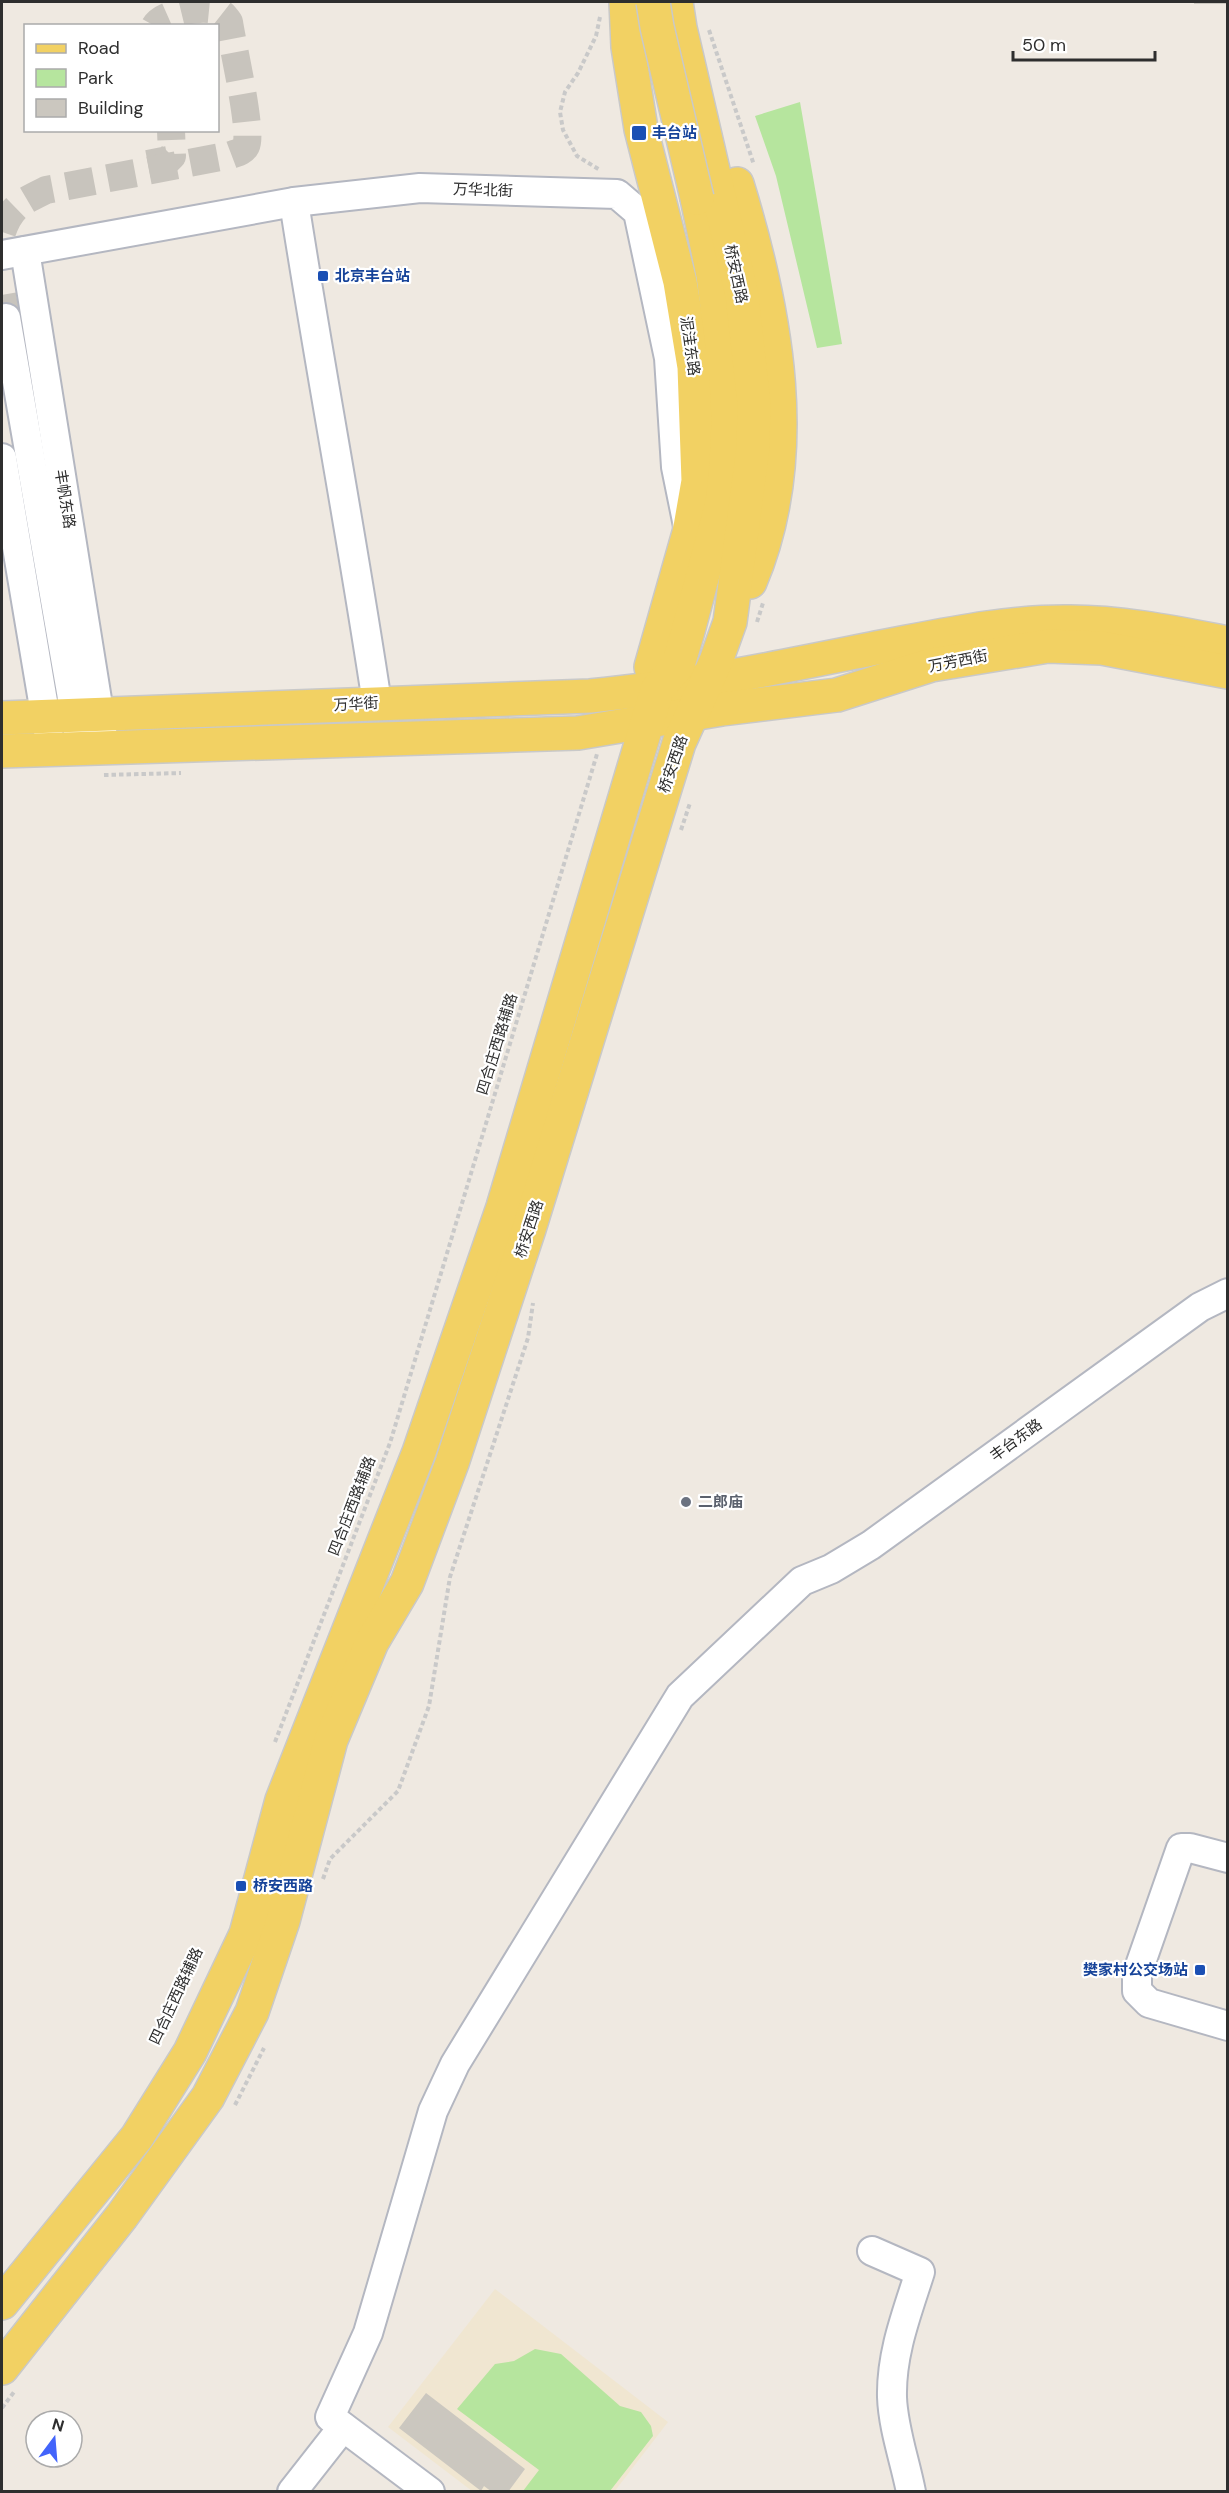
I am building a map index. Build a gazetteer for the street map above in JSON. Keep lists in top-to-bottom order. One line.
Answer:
{"streets":{"main road":["桥安西路","泥洼东路","万芳西街","万华街"],"street":["万华北街","丰帆东路","丰台东路"],"path":["四合庄西路辅路"]},"crossings":[["万华北街","丰帆东路"],["桥安西路","泥洼东路"],["桥安西路","万芳西街"],["桥安西路","万华街"],["泥洼东路","万华街"],["丰帆东路","万华街"],["万芳西街","万华街"]],"places":{"transit":["丰台站","北京丰台站","桥安西路","樊家村公交场站"],"other":["二郎庙"]},"legend":["Road","Park","Building"],"scale_bar":"50 m","north":"top"}
